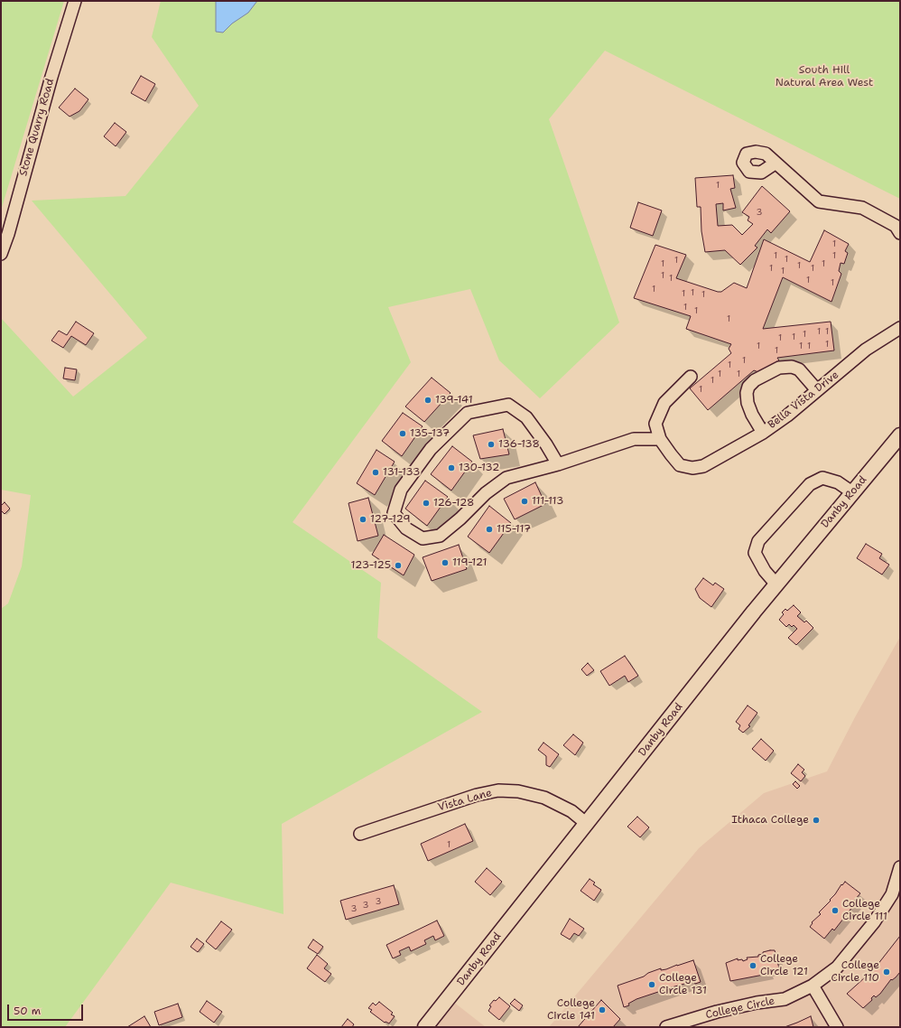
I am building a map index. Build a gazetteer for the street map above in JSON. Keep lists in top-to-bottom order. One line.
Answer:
{"streets":{"main road":["Danby Road"],"street":["Stone Quarry Road","Bella Vista Drive","Vista Lane","College Circle"]},"crossings":[["Danby Road","Vista Lane"]],"parks":["South Hill Natural Area West"],"places":["139-141","135-137","136-138","130-132","131-133","111-113","126-128","127-129","115-117","119-121","123-125","Ithaca College","College Circle 111","College Circle 121","College Circle 110","College Circle 131","College Circle 141"],"house_numbers":["1","3","1","1","1","1","1","1","1","1","1","1","1","1","1","1","1","1","1","1","1","1","1","1","1","1","1","1","1","1","1","1","1","1","1","1","1","1","1","1","1","3","3","3"],"scale_bar":"50 m"}
